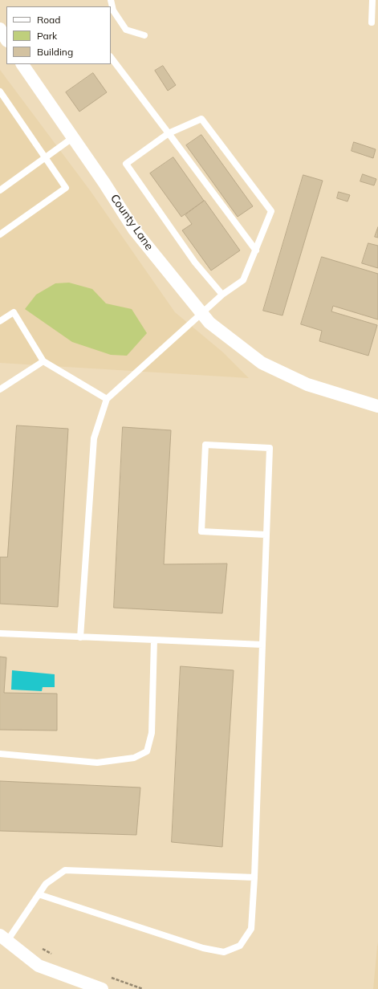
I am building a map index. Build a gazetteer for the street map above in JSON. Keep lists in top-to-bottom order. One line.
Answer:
{"streets":{"street":["County Lane"]},"legend":["Road","Park","Building"]}
